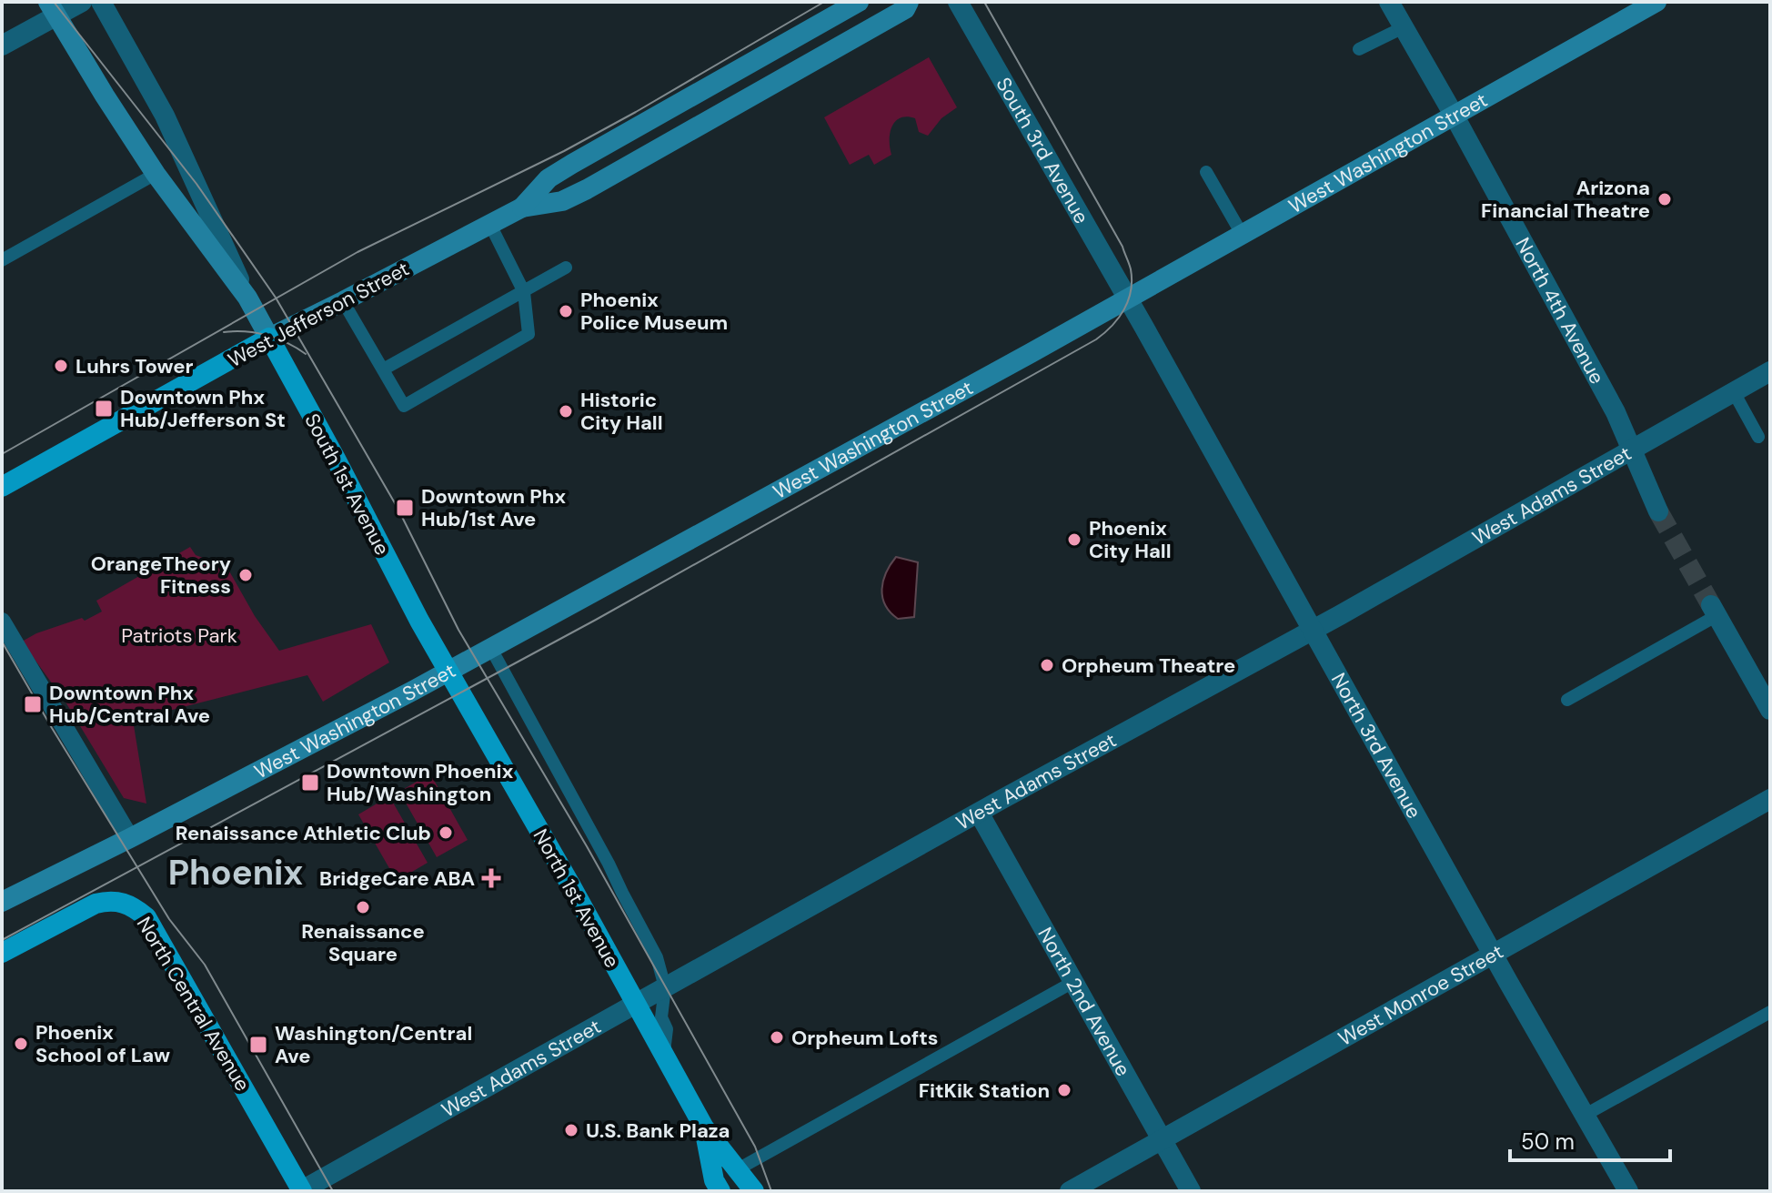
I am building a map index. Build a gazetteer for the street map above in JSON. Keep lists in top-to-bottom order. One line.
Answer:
{"streets":{"main road":["West Washington Street","West Jefferson Street","South 1st Avenue","North 1st Avenue","North Central Avenue"],"street":["South 3rd Avenue","North 4th Avenue","West Adams Street","North 3rd Avenue","West Monroe Street","North 2nd Avenue"]},"crossings":[["South 3rd Avenue","West Washington Street"],["South 3rd Avenue","North 3rd Avenue"],["West Washington Street","North 4th Avenue"],["West Washington Street","South 1st Avenue"],["West Washington Street","North 3rd Avenue"],["West Washington Street","North 1st Avenue"],["North 4th Avenue","West Adams Street"],["West Jefferson Street","South 1st Avenue"],["South 1st Avenue","North 1st Avenue"],["West Adams Street","North 3rd Avenue"],["West Adams Street","North 1st Avenue"],["West Adams Street","North 2nd Avenue"],["West Adams Street","North Central Avenue"],["North 3rd Avenue","West Monroe Street"],["West Monroe Street","North 2nd Avenue"]],"districts":["Phoenix"],"parks":["Patriots Park"],"places":{"other":["Arizona Financial Theatre","Phoenix Police Museum","Luhrs Tower","Historic City Hall","Phoenix City Hall","OrangeTheory Fitness","Orpheum Theatre","Renaissance Athletic Club","Renaissance Square","Orpheum Lofts","Phoenix School of Law","FitKik Station","U.S. Bank Plaza"],"transit":["Downtown Phx Hub/Jefferson St","Downtown Phx Hub/1st Ave","Downtown Phx Hub/Central Ave","Downtown Phoenix Hub/Washington","Washington/Central Ave"],"health":["BridgeCare ABA"]},"scale_bar":"50 m"}
